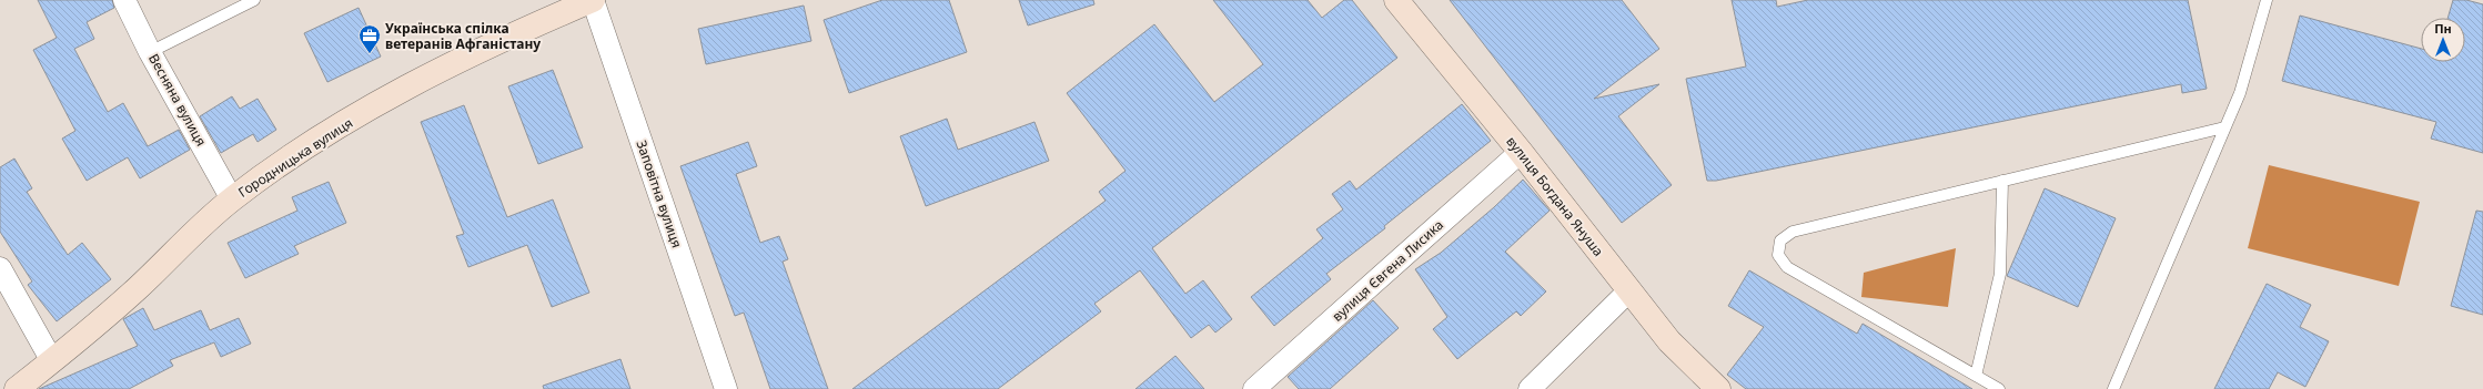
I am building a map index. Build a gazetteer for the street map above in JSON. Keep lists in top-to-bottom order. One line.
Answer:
{"streets":{"street":["Весняна вулиця","Городницька вулиця","Заповітна вулиця","вулиця Богдана Януша","вулиця Євгена Лисика"]},"crossings":[["Весняна вулиця","Городницька вулиця"],["Городницька вулиця","Заповітна вулиця"],["вулиця Богдана Януша","вулиця Євгена Лисика"]],"places":{"office":["Українська спілка ветеранів Афганістану"]},"north":"top"}
